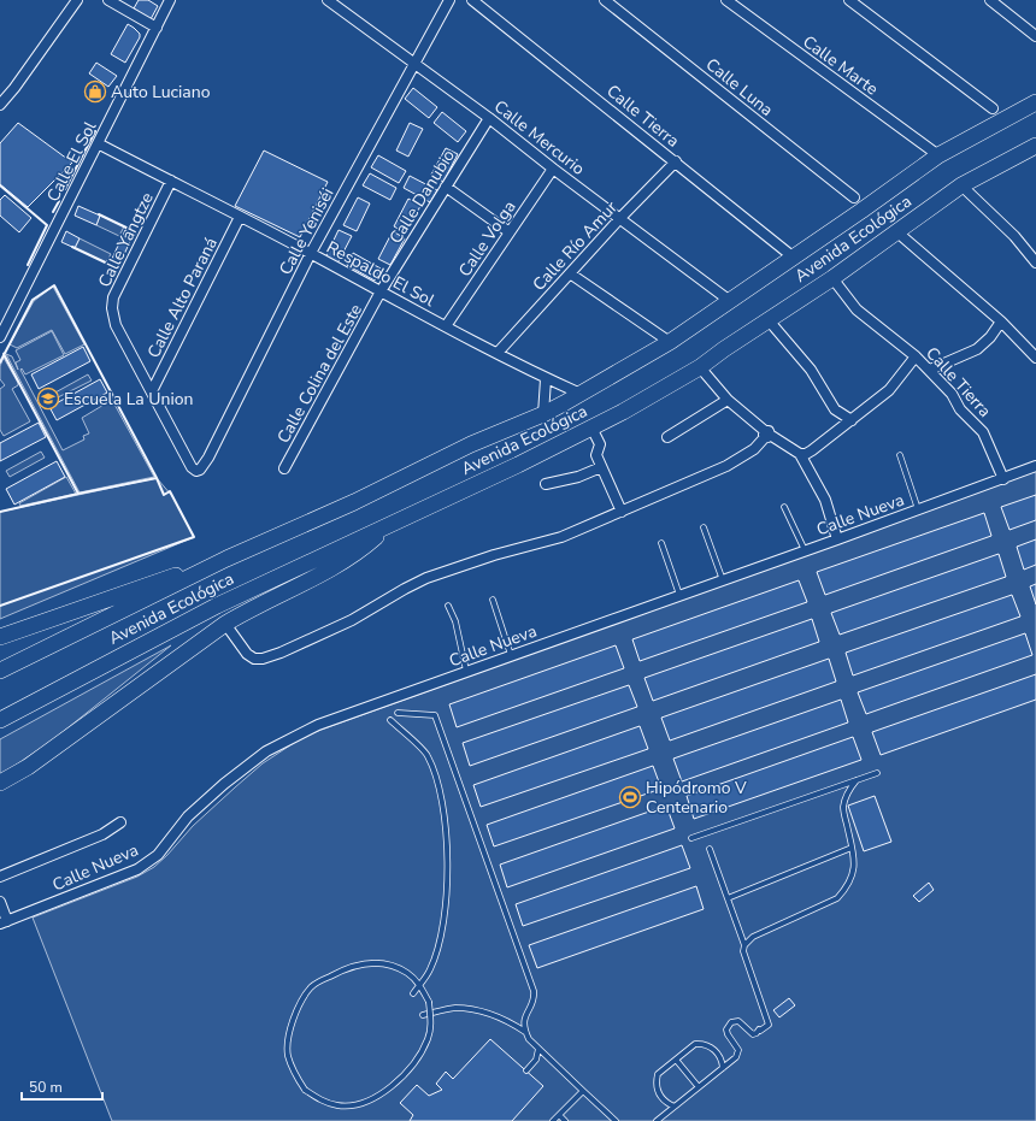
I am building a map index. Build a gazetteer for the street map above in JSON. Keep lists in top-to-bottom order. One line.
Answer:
{"streets":{"main road":["Avenida Ecológica"],"street":["Calle Marte","Calle Luna","Calle Tierra","Calle Mercurio","Calle El Sol","Calle Danubio","Calle Yeniséi","Calle Volga","Calle Yangtze","Calle Río Amur","Respaldo El Sol","Calle Alto Paraná","Calle Colina del Este","Calle Nueva"]},"crossings":[["Calle Marte","Avenida Ecológica"],["Calle Tierra","Avenida Ecológica"],["Calle Tierra","Calle Río Amur"],["Calle Tierra","Calle Nueva"],["Calle Mercurio","Calle Danubio"],["Calle Mercurio","Calle Yeniséi"],["Calle Mercurio","Calle Volga"],["Calle Mercurio","Avenida Ecológica"],["Calle Mercurio","Calle Río Amur"],["Calle El Sol","Respaldo El Sol"],["Calle Danubio","Respaldo El Sol"],["Calle Danubio","Calle Colina del Este"],["Calle Yeniséi","Calle Yangtze"],["Calle Yeniséi","Respaldo El Sol"],["Calle Volga","Respaldo El Sol"],["Avenida Ecológica","Respaldo El Sol"],["Calle Yangtze","Respaldo El Sol"],["Calle Yangtze","Calle Alto Paraná"],["Calle Río Amur","Respaldo El Sol"],["Respaldo El Sol","Calle Alto Paraná"],["Respaldo El Sol","Calle Colina del Este"]],"places":{"shop":["Auto Luciano"],"school or university":["Escuela La Union"],"sports":["Hipódromo V Centenario"]},"scale_bar":"50 m"}
